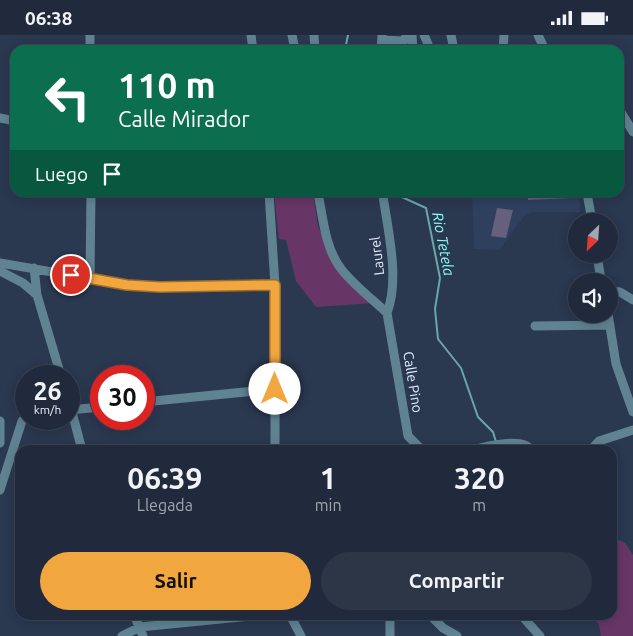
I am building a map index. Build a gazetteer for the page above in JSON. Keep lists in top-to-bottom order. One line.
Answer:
{"streets":{"street":["Laurel","Calle Pino"]},"crossings":[["Laurel","Calle Pino"]],"water":["Rio Tetela"],"north":"bottom left","page":{"status":"06:38","turn":["110 m","Calle Mirador"],"then":"Luego","speed":"26 km/h","limit":"30","eta":["06:39","Llegada","1","min","320","m"],"buttons":["Salir","Compartir"]}}
